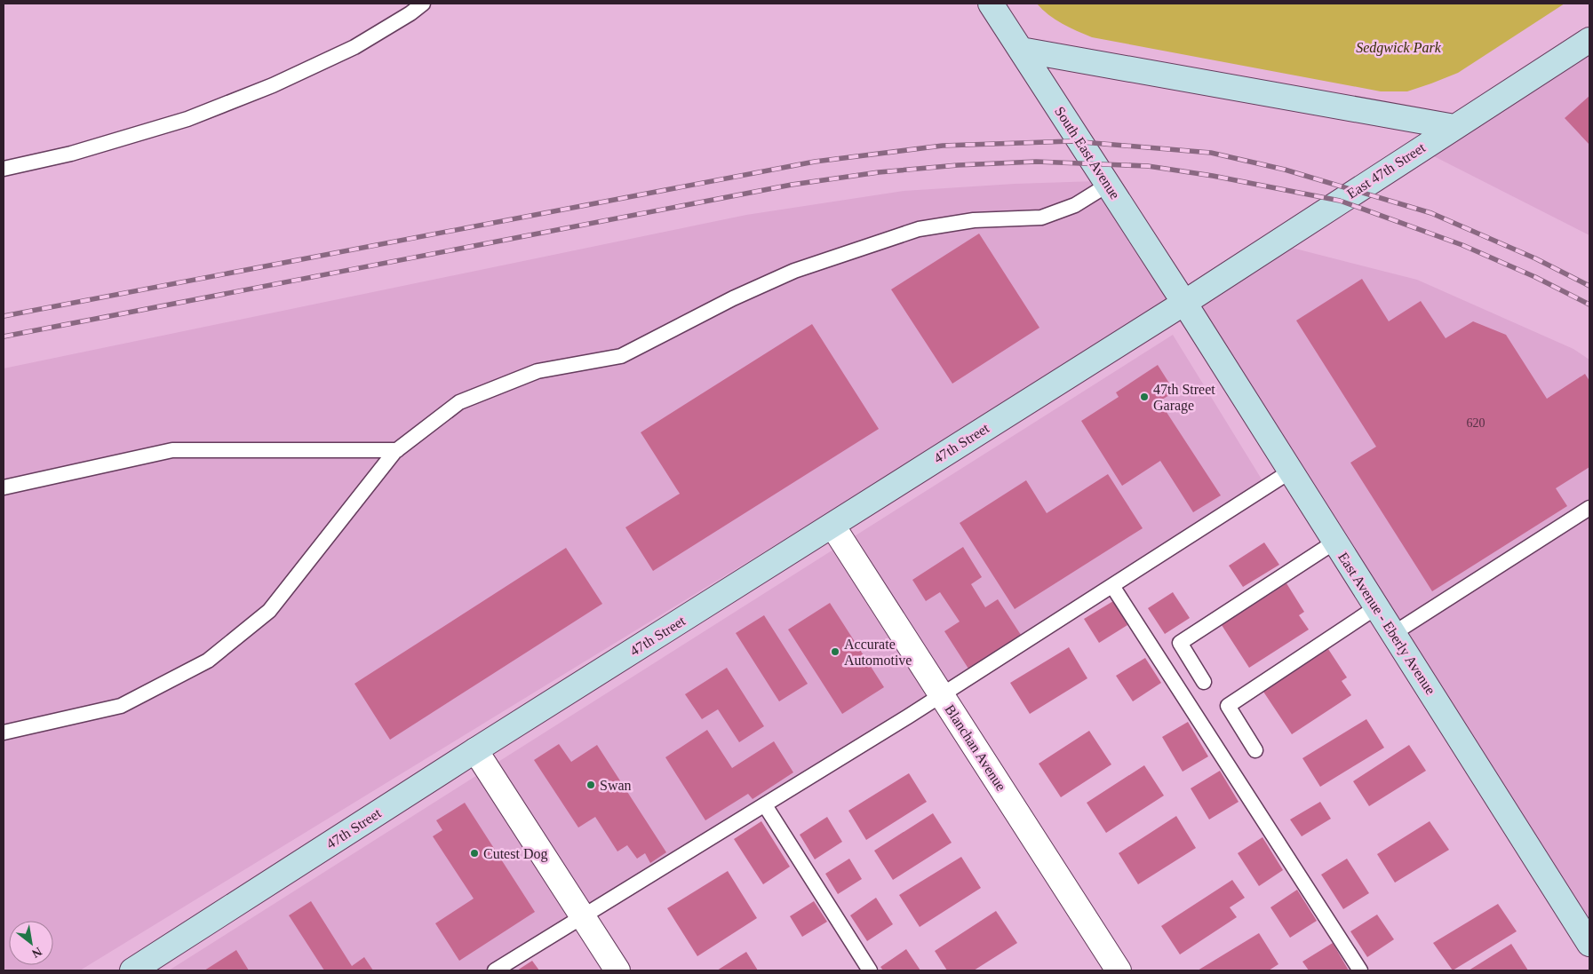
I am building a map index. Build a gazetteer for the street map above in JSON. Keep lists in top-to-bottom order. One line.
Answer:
{"streets":{"main road":["South East Avenue","East 47th Street","47th Street","East Avenue - Eberly Avenue"],"street":["Blanchan Avenue"]},"crossings":[["South East Avenue","East 47th Street"],["South East Avenue","47th Street"],["South East Avenue","East Avenue - Eberly Avenue"],["East 47th Street","47th Street"],["East 47th Street","East Avenue - Eberly Avenue"],["47th Street","East Avenue - Eberly Avenue"],["47th Street","Blanchan Avenue"]],"parks":["Sedgwick Park"],"places":["47th Street Garage","Accurate Automotive","Swan","Cutest Dog"],"house_numbers":["620"],"north":"bottom right"}
